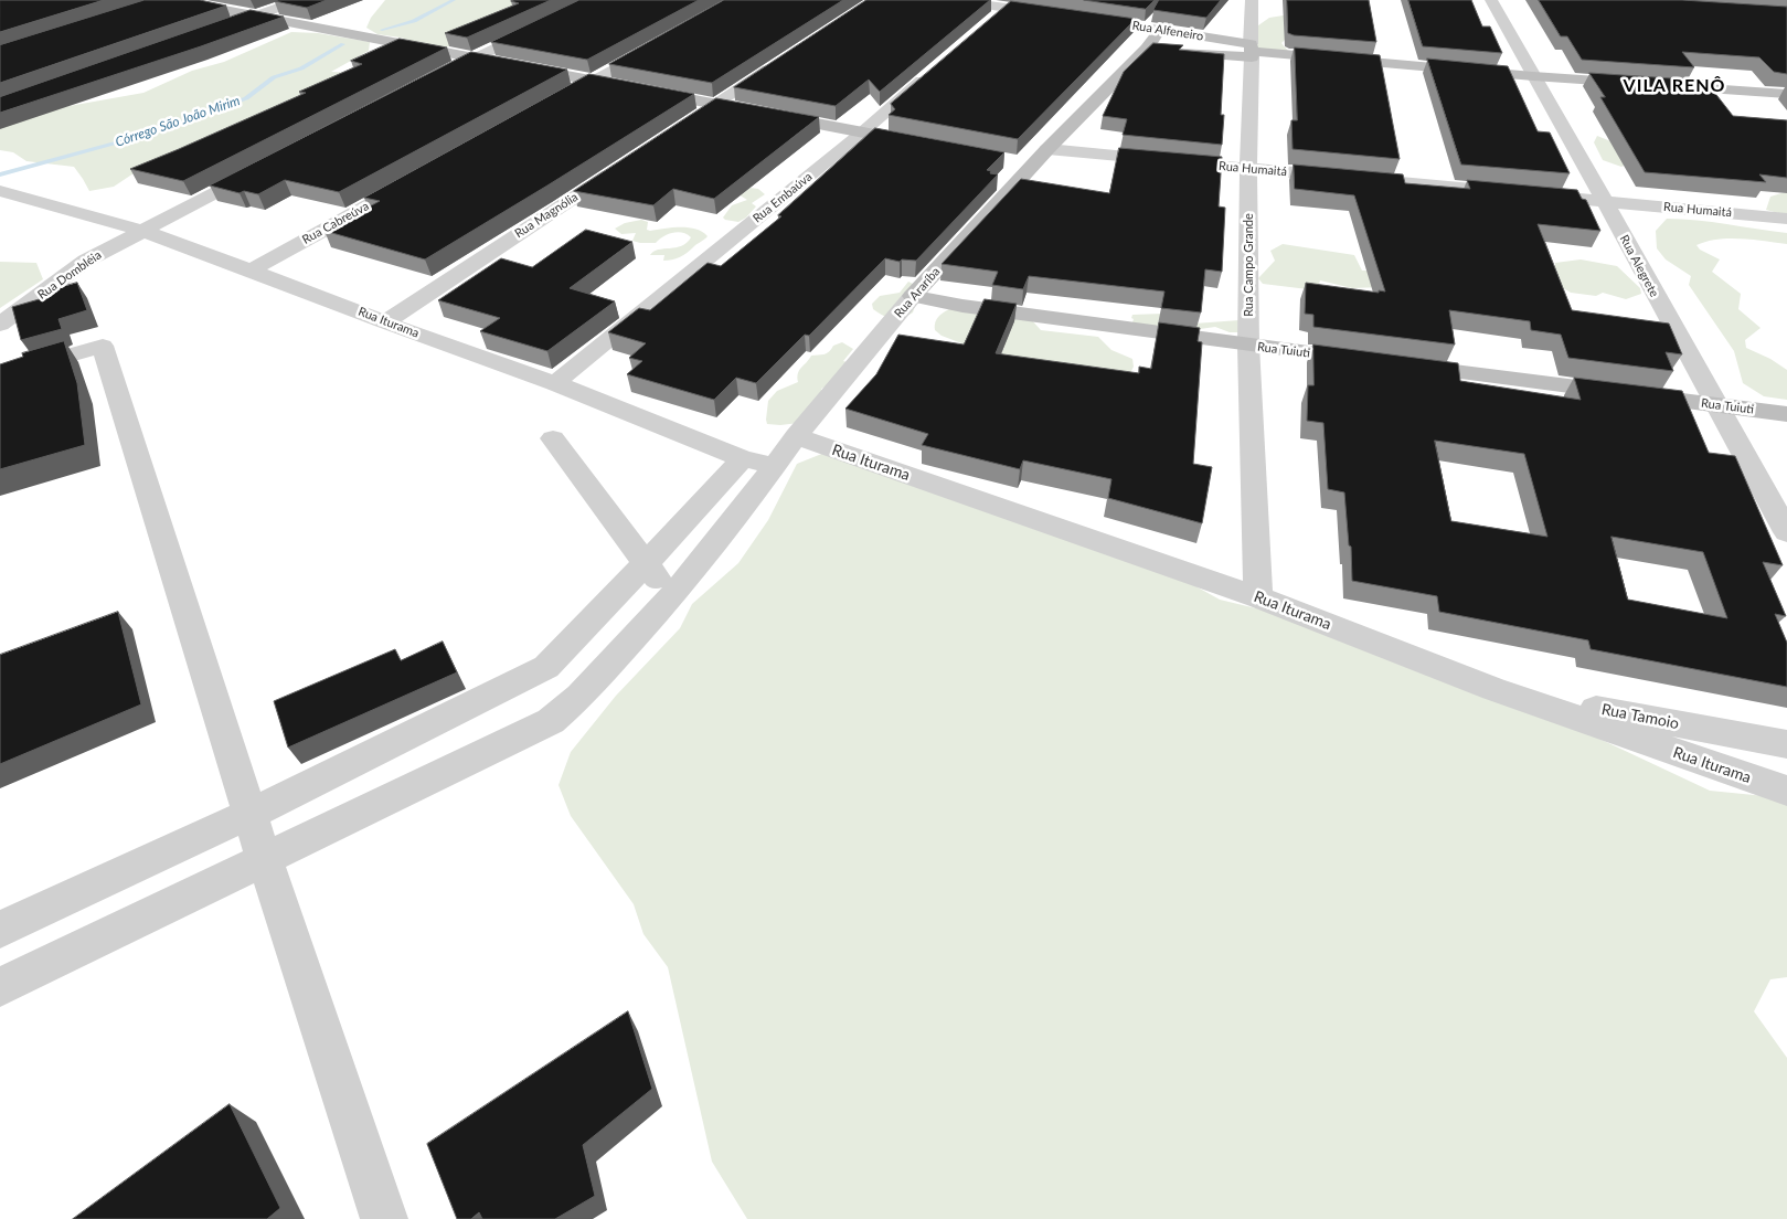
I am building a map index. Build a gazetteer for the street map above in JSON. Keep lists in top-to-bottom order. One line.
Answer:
{"streets":{"street":["Rua Alfeneiro","Rua Humaitá","Rua Embaúva","Rua Magnólia","Rua Cabreúva","Rua Campo Grande","Rua Alegrete","Rua Dombléia","Rua Araríba","Rua Iturama","Rua Tuiuti","Rua Tamoio"]},"crossings":[["Rua Alfeneiro","Rua Campo Grande"],["Rua Alfeneiro","Rua Araríba"],["Rua Humaitá","Rua Campo Grande"],["Rua Humaitá","Rua Alegrete"],["Rua Humaitá","Rua Araríba"],["Rua Embaúva","Rua Iturama"],["Rua Magnólia","Rua Iturama"],["Rua Cabreúva","Rua Iturama"],["Rua Campo Grande","Rua Iturama"],["Rua Campo Grande","Rua Tuiuti"],["Rua Alegrete","Rua Tuiuti"],["Rua Dombléia","Rua Iturama"],["Rua Araríba","Rua Iturama"],["Rua Araríba","Rua Tuiuti"],["Rua Iturama","Rua Tamoio"]],"districts":["VILA RENÔ"],"water":["Córrego São João Mirim"]}
